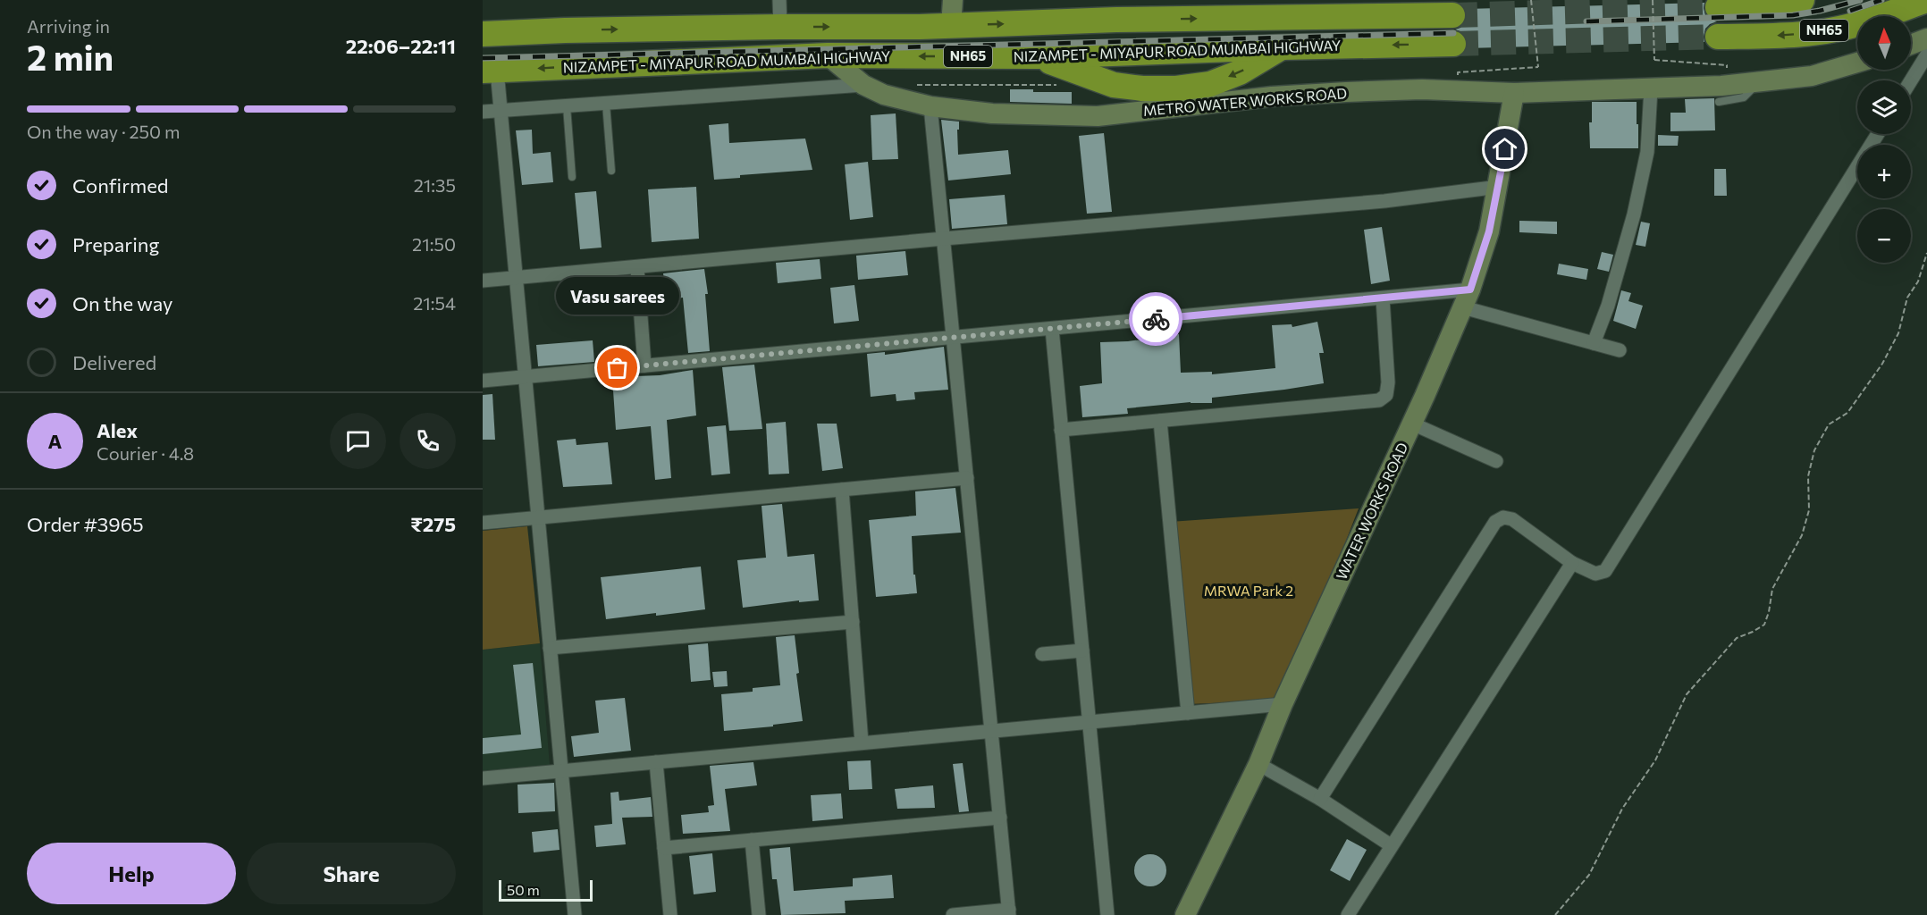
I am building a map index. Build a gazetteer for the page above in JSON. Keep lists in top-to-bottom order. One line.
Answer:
{"streets":{"highway":["NH65","NIZAMPET - MIYAPUR ROAD MUMBAI HIGHWAY"],"street":["METRO WATER WORKS ROAD","WATER WORKS ROAD"]},"crossings":[["NIZAMPET - MIYAPUR ROAD MUMBAI HIGHWAY","METRO WATER WORKS ROAD"],["METRO WATER WORKS ROAD","WATER WORKS ROAD"]],"parks":["MRWA Park 2"],"places":["Vasu sarees"],"scale_bar":"50 m","north":"top","page":{"heading":["2 min","Arriving in","22:06–22:11"],"panel":["Alex","Courier · 4.8","Order #3965","₹275"],"map_buttons":["+","−"],"bar":"On the way · 250 m","list":[["Confirmed","21:35"],["Preparing","21:50"],["On the way","21:54"],"Delivered"],"bubble":"Vasu sarees","round":"A","buttons":["Help","Share"],"scale":"50 m"}}
